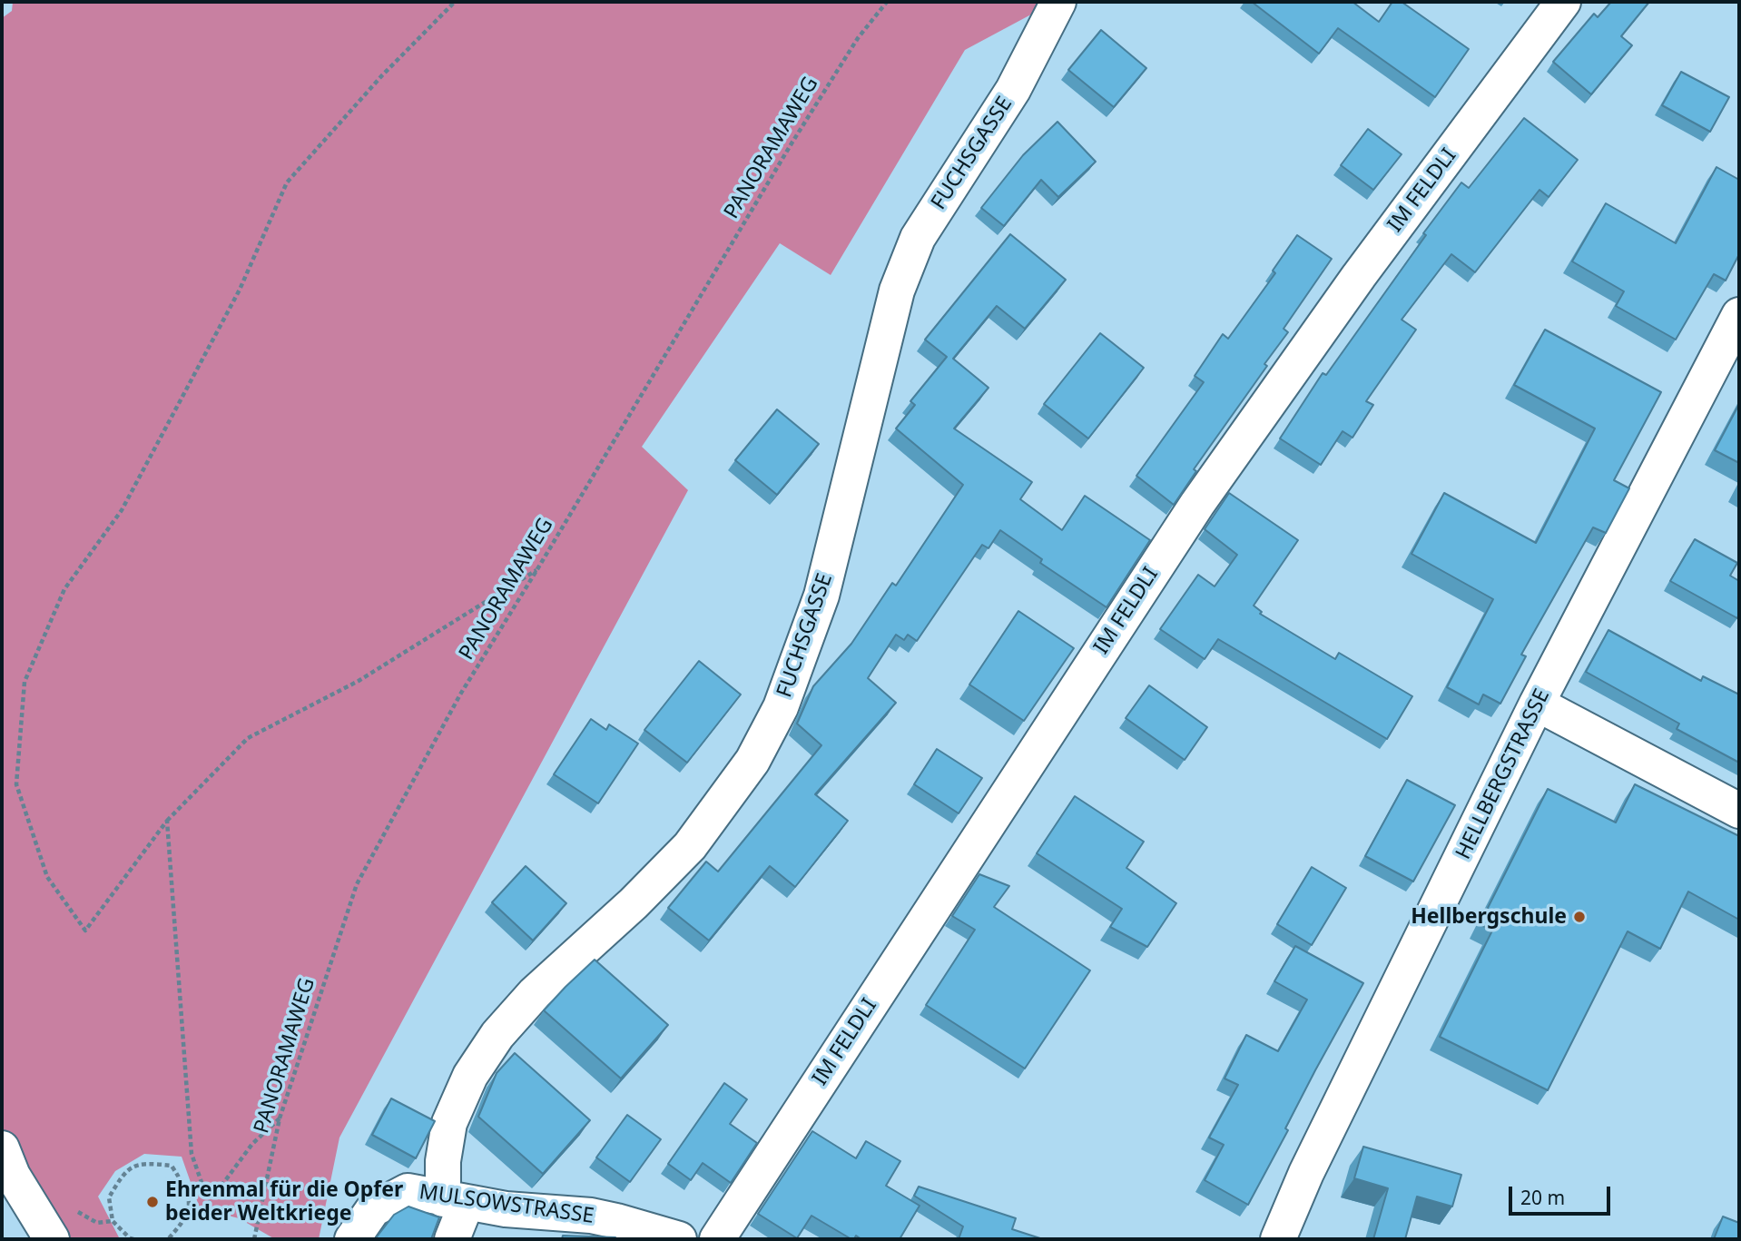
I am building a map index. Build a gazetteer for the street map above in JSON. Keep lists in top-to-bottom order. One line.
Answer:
{"streets":{"street":["FUCHSGASSE","IM FELDLI","HELLBERGSTRASSE","MULSOWSTRASSE"],"path":["PANORAMAWEG"]},"crossings":[["FUCHSGASSE","MULSOWSTRASSE"]],"places":["Hellbergschule","Ehrenmal für die Opfer beider Weltkriege"],"scale_bar":"20 m"}
